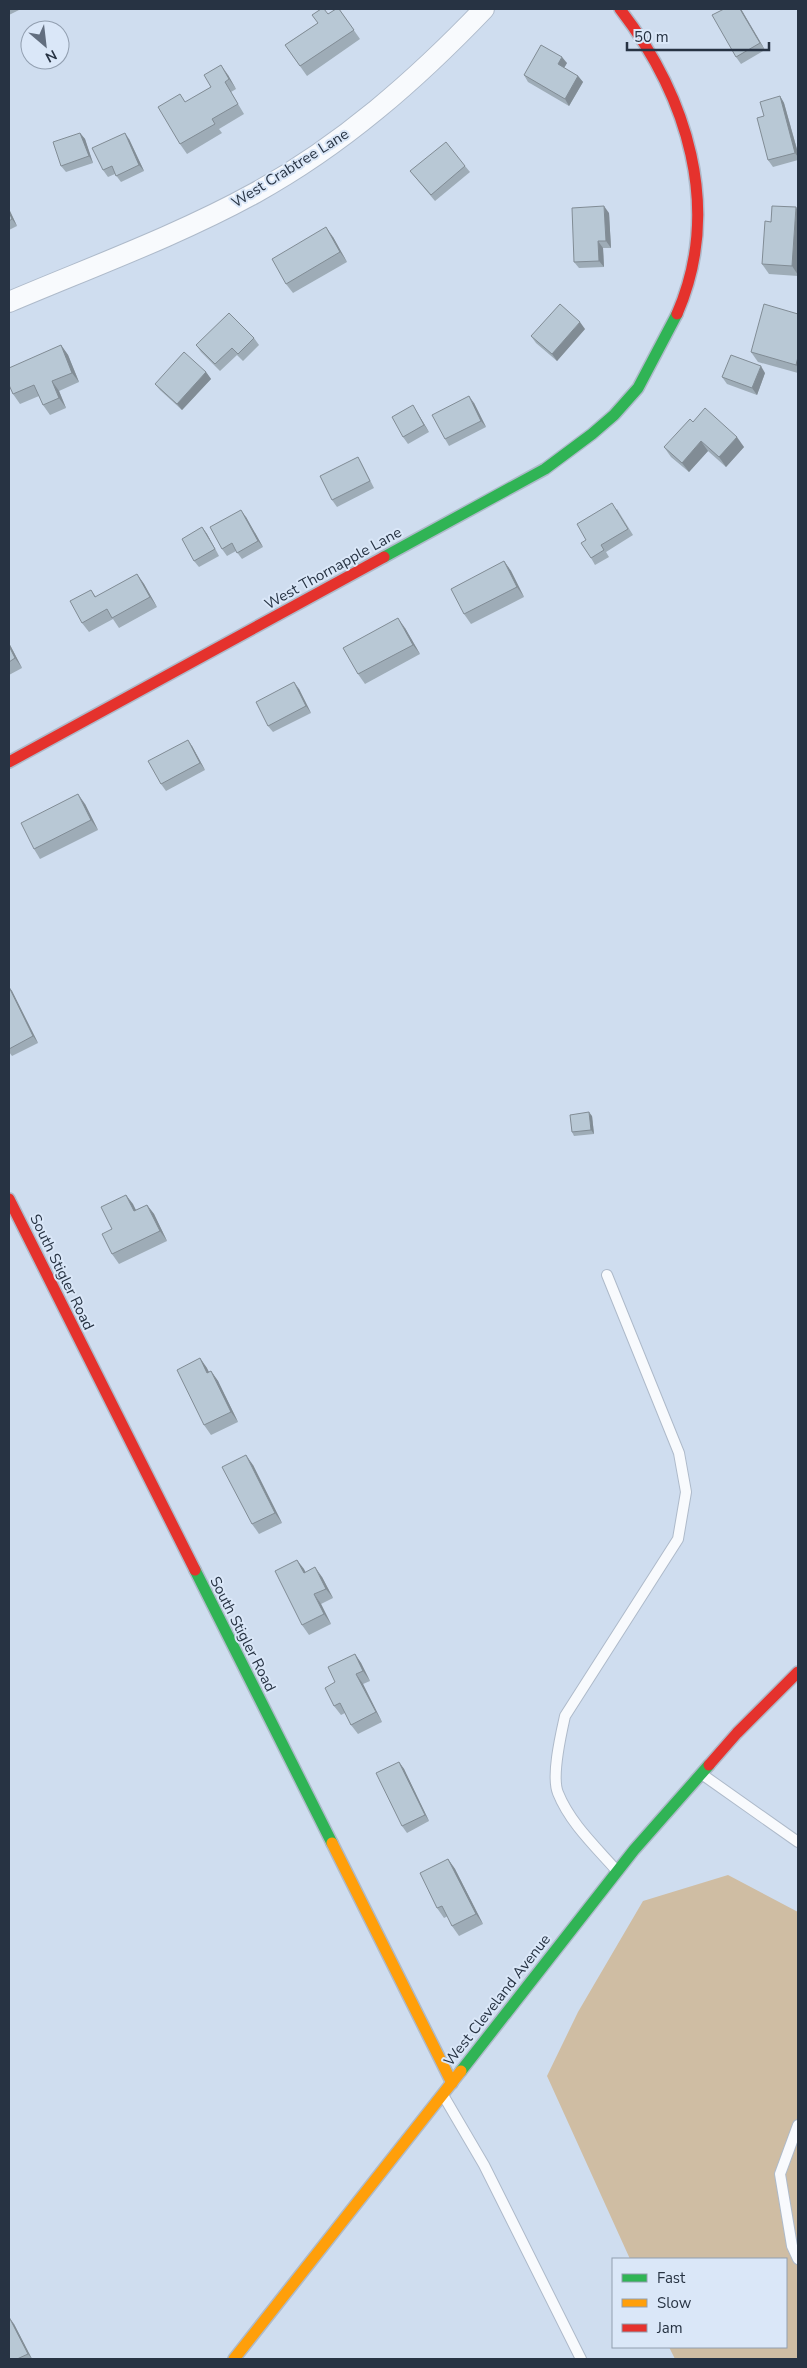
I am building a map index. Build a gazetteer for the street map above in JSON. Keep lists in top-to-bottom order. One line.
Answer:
{"streets":{"street":["West Crabtree Lane","West Thornapple Lane","South Stigler Road","West Cleveland Avenue"]},"crossings":[["South Stigler Road","West Cleveland Avenue"]],"legend":["Fast","Slow","Jam"],"scale_bar":"50 m","north":"bottom right"}
